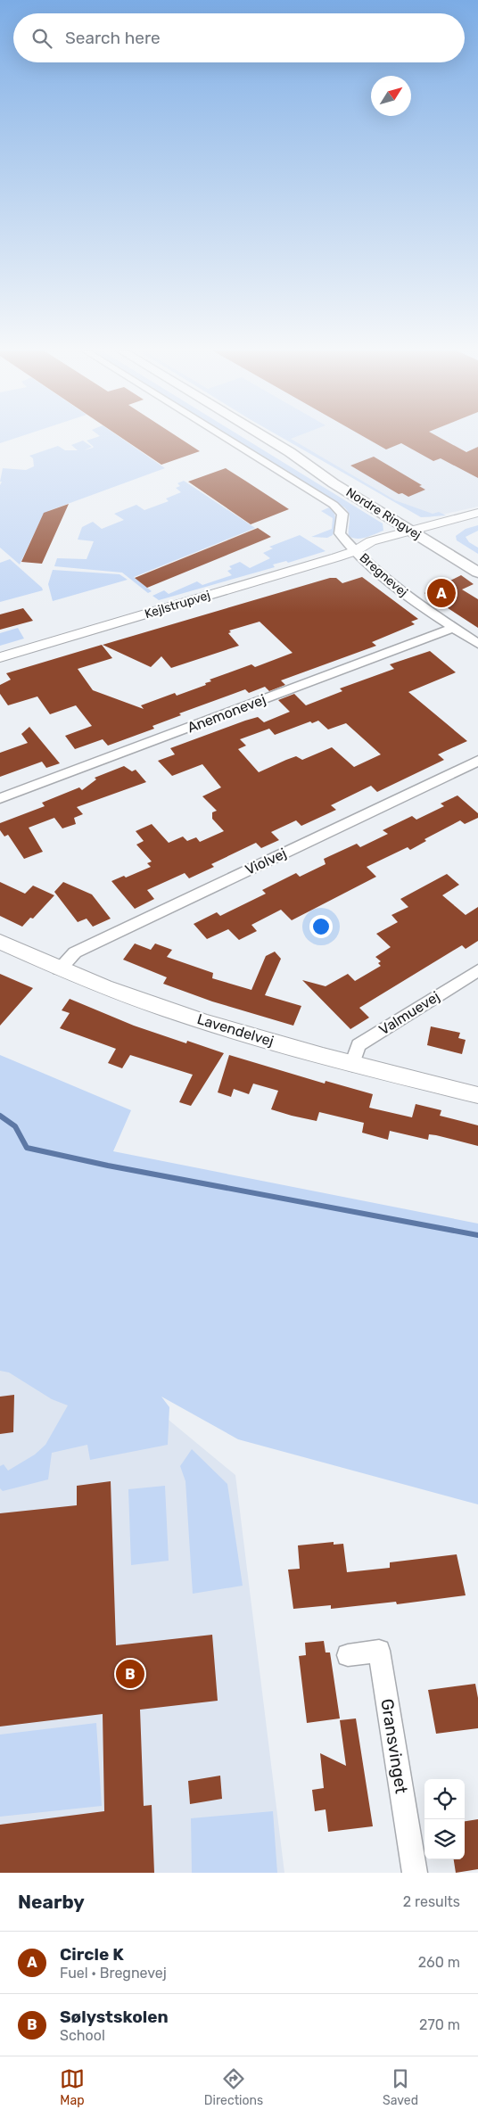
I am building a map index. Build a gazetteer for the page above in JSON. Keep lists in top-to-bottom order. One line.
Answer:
{"streets":{"main road":["Nordre Ringvej"],"street":["Bregnevej","Kejlstrupvej","Anemonevej","Violvej","Valmuevej","Lavendelvej","Gransvinget"]},"crossings":[["Nordre Ringvej","Kejlstrupvej"],["Bregnevej","Kejlstrupvej"],["Bregnevej","Anemonevej"],["Violvej","Lavendelvej"],["Valmuevej","Lavendelvej"]],"north":"top right","page":{"search":"Search here","pins":["A","B"],"heading":["Nearby","2 results"],"list":[{"mark":"A","name":"Circle K","note":"Fuel · Bregnevej","value":"260 m"},{"mark":"B","name":"Sølystskolen","note":"School","value":"270 m"}],"nav":["Map","Directions","Saved"]}}
